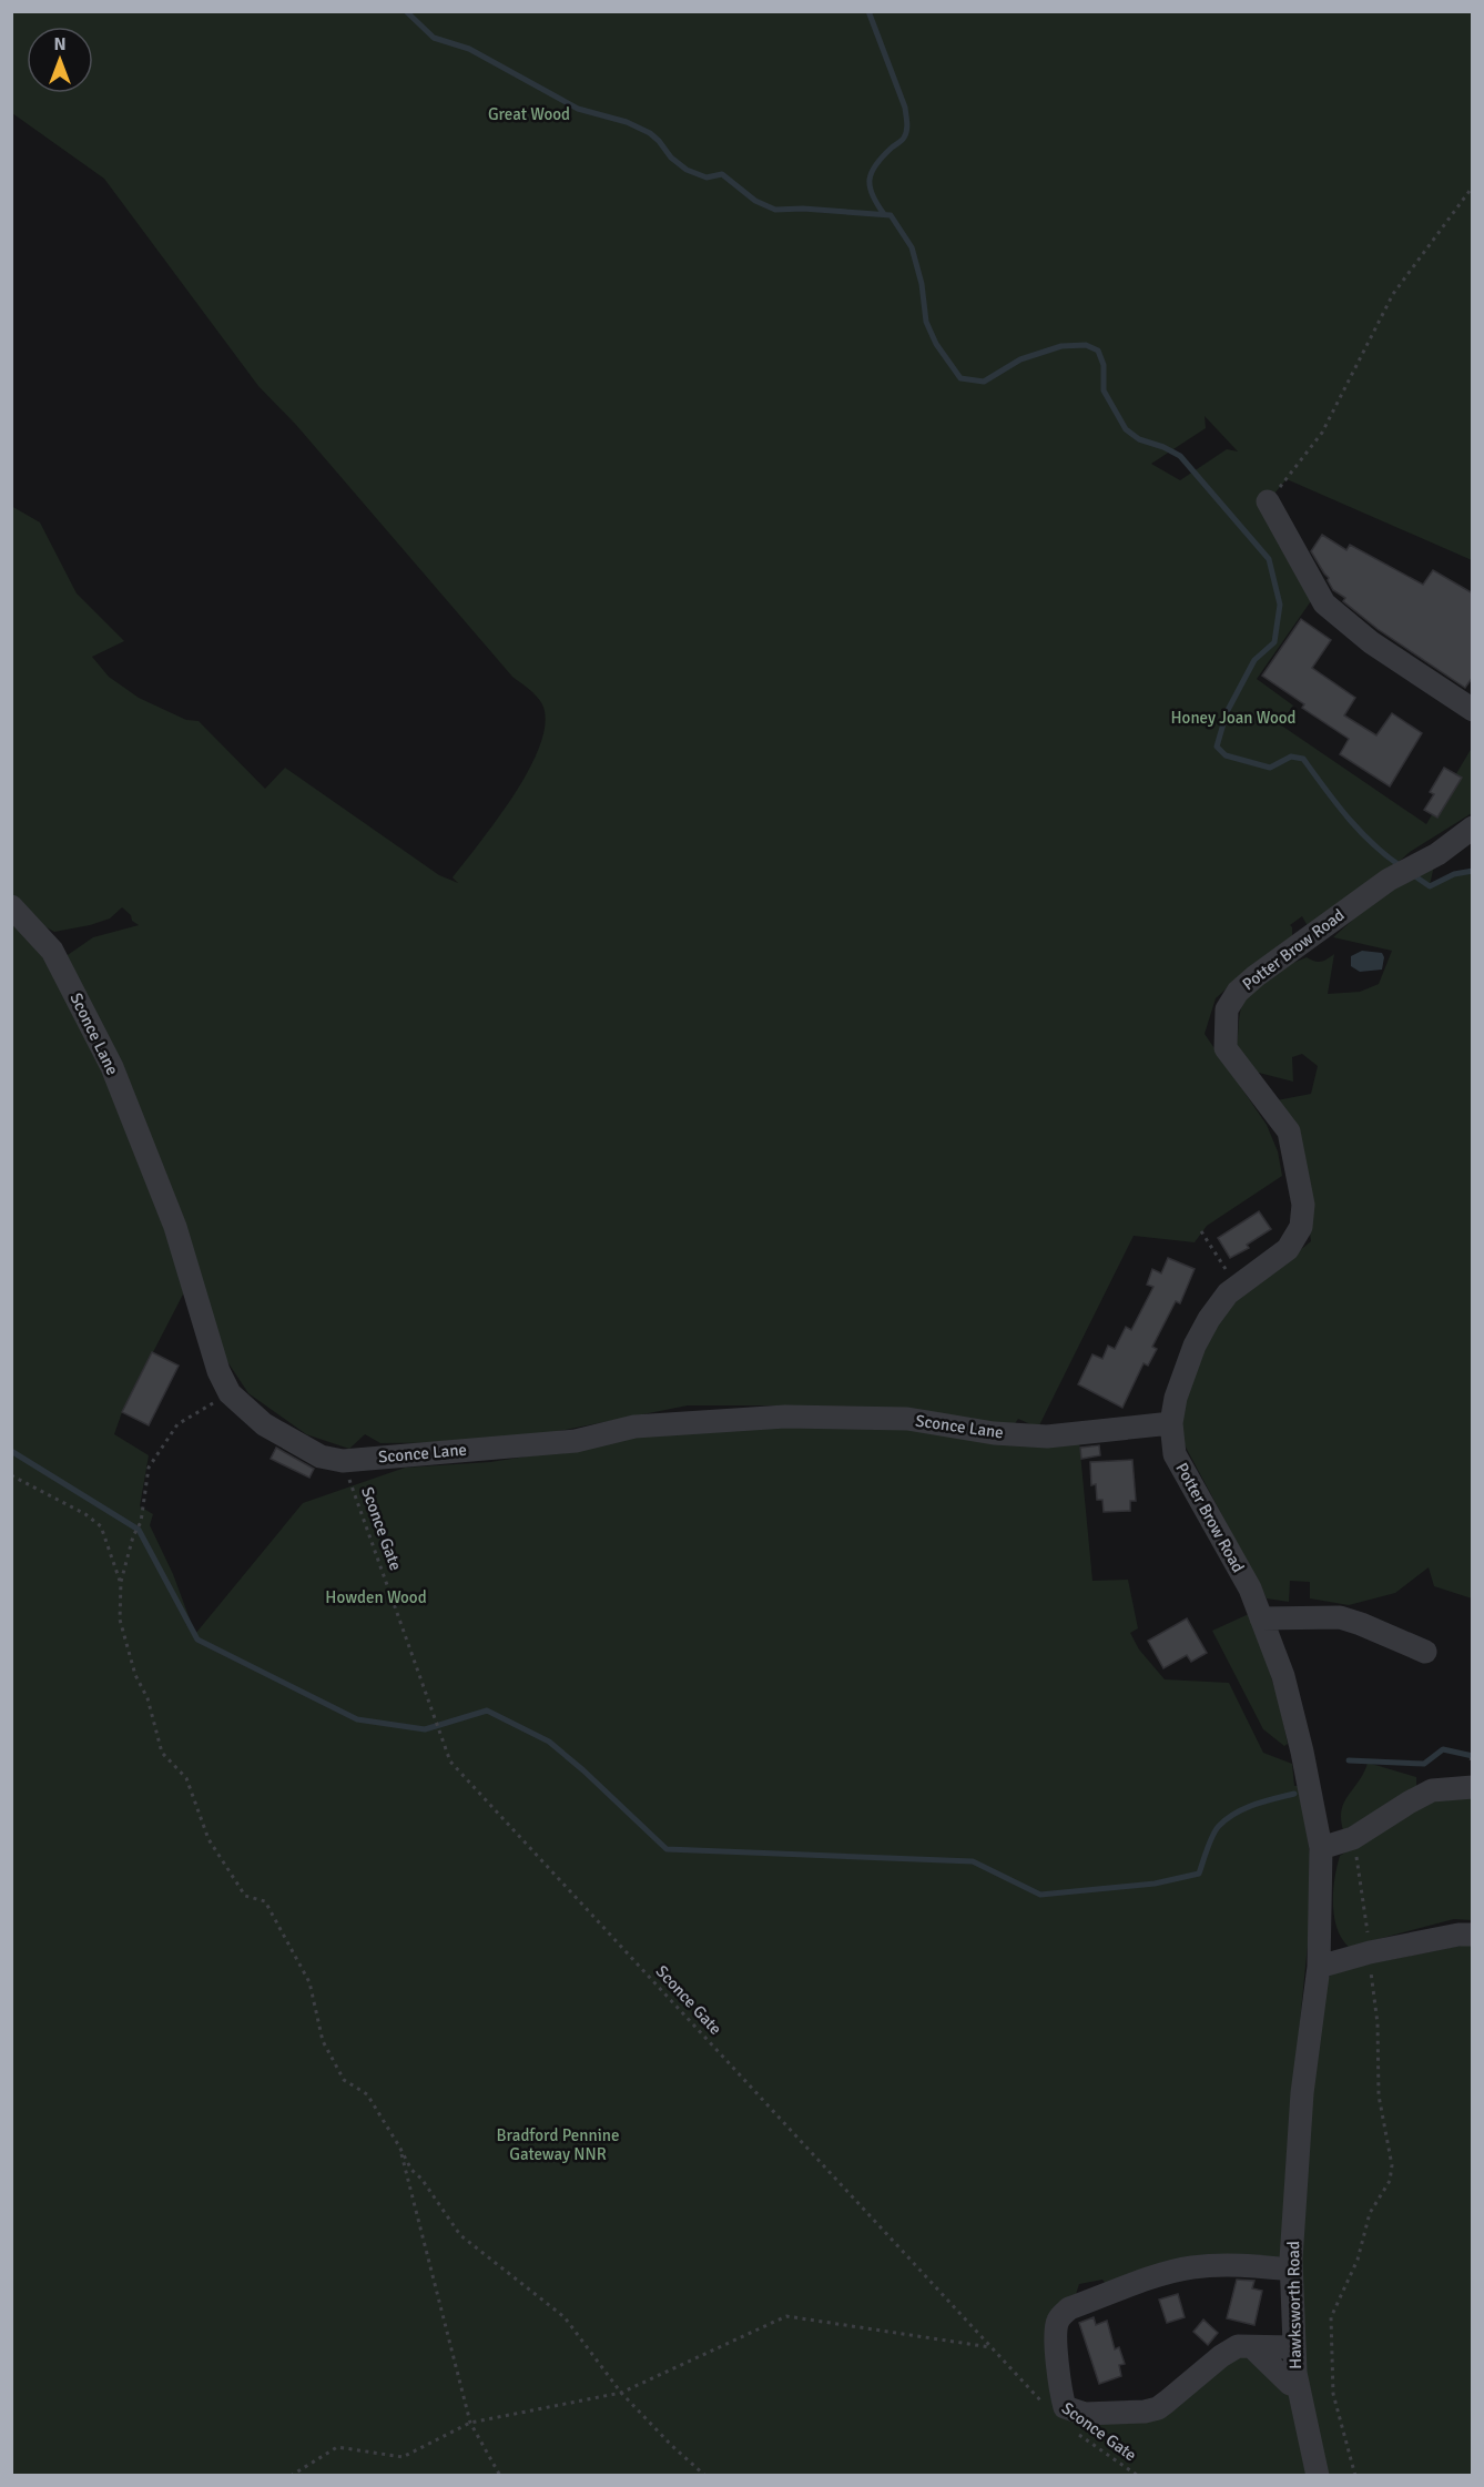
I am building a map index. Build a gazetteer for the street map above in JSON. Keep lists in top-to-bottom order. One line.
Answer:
{"streets":{"street":["Potter Brow Road","Sconce Lane","Hawksworth Road"],"path":["Sconce Gate"]},"crossings":[["Potter Brow Road","Sconce Lane"],["Potter Brow Road","Hawksworth Road"],["Sconce Lane","Sconce Gate"]],"parks":["Great Wood","Honey Joan Wood","Howden Wood","Bradford Pennine Gateway NNR"],"north":"top"}
